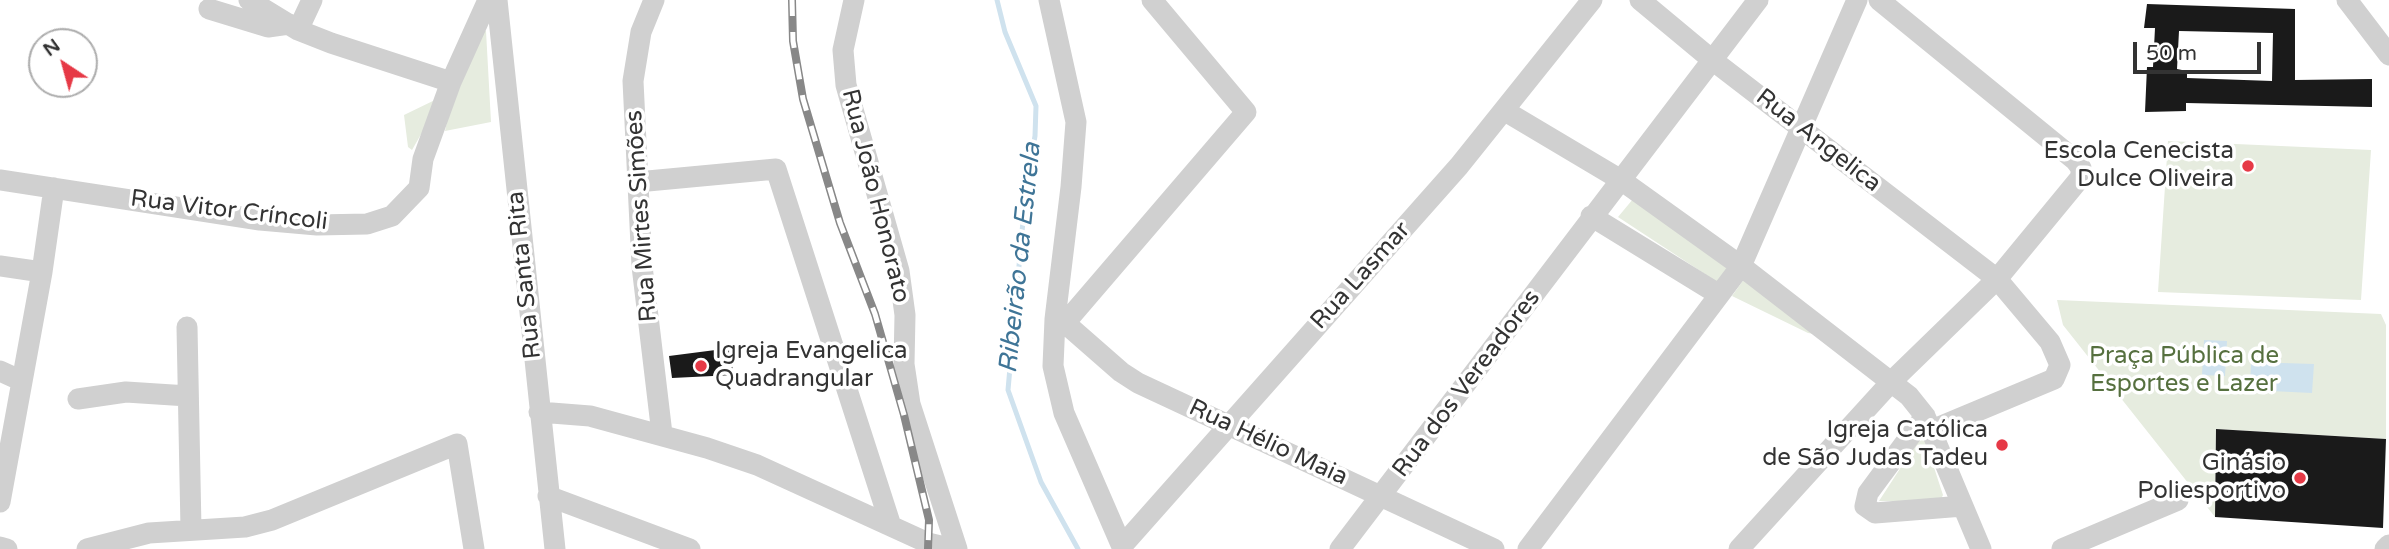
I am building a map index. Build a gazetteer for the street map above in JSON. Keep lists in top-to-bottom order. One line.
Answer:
{"streets":{"street":["Rua Angelica","Rua João Honorato","Rua Vitor Críncoli","Rua Mirtes Simões","Rua Santa Rita","Rua Lasmar","Rua dos Vereadores","Rua Hélio Maia"]},"crossings":[["Rua Angelica","Rua dos Vereadores"],["Rua Lasmar","Rua Hélio Maia"],["Rua dos Vereadores","Rua Hélio Maia"]],"water":["Ribeirão da Estrela"],"parks":["Praça Pública de Esportes e Lazer"],"places":["Escola Cenecista Dulce Oliveira","Igreja Evangelica Quadrangular","Igreja Católica de São Judas Tadeu","Ginásio Poliesportivo"],"scale_bar":"50 m","north":"top left"}
